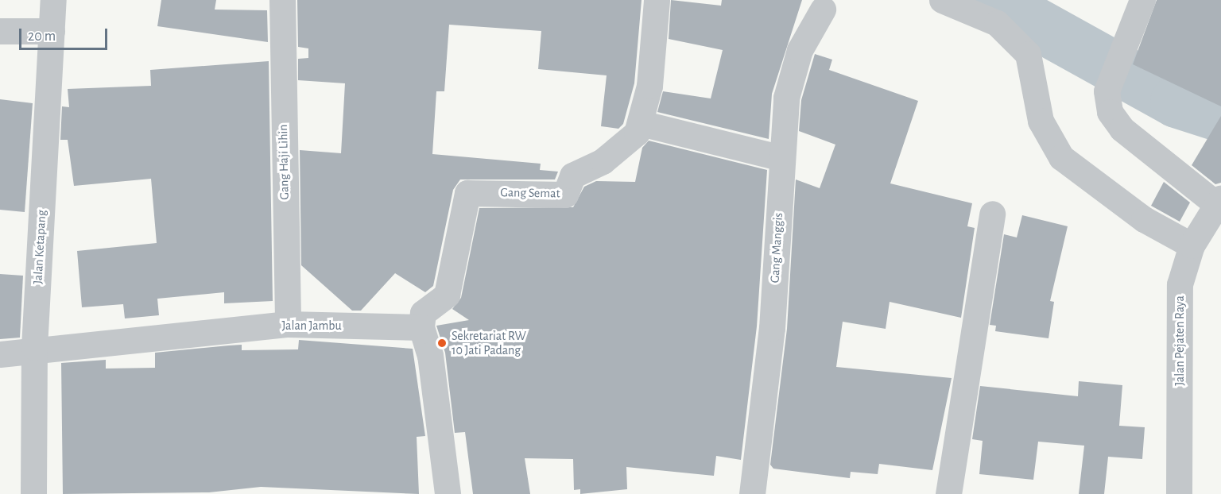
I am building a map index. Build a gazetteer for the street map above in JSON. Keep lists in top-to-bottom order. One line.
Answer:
{"streets":{"street":["Gang Haji Lihin","Gang Semat","Jalan Ketapang","Gang Manggis","Jalan Jambu","Jalan Pejaten Raya"]},"crossings":[["Gang Haji Lihin","Jalan Jambu"],["Gang Semat","Jalan Jambu"],["Jalan Ketapang","Jalan Jambu"]],"places":["Sekretariat RW 10 Jati Padang"],"scale_bar":"20 m"}
